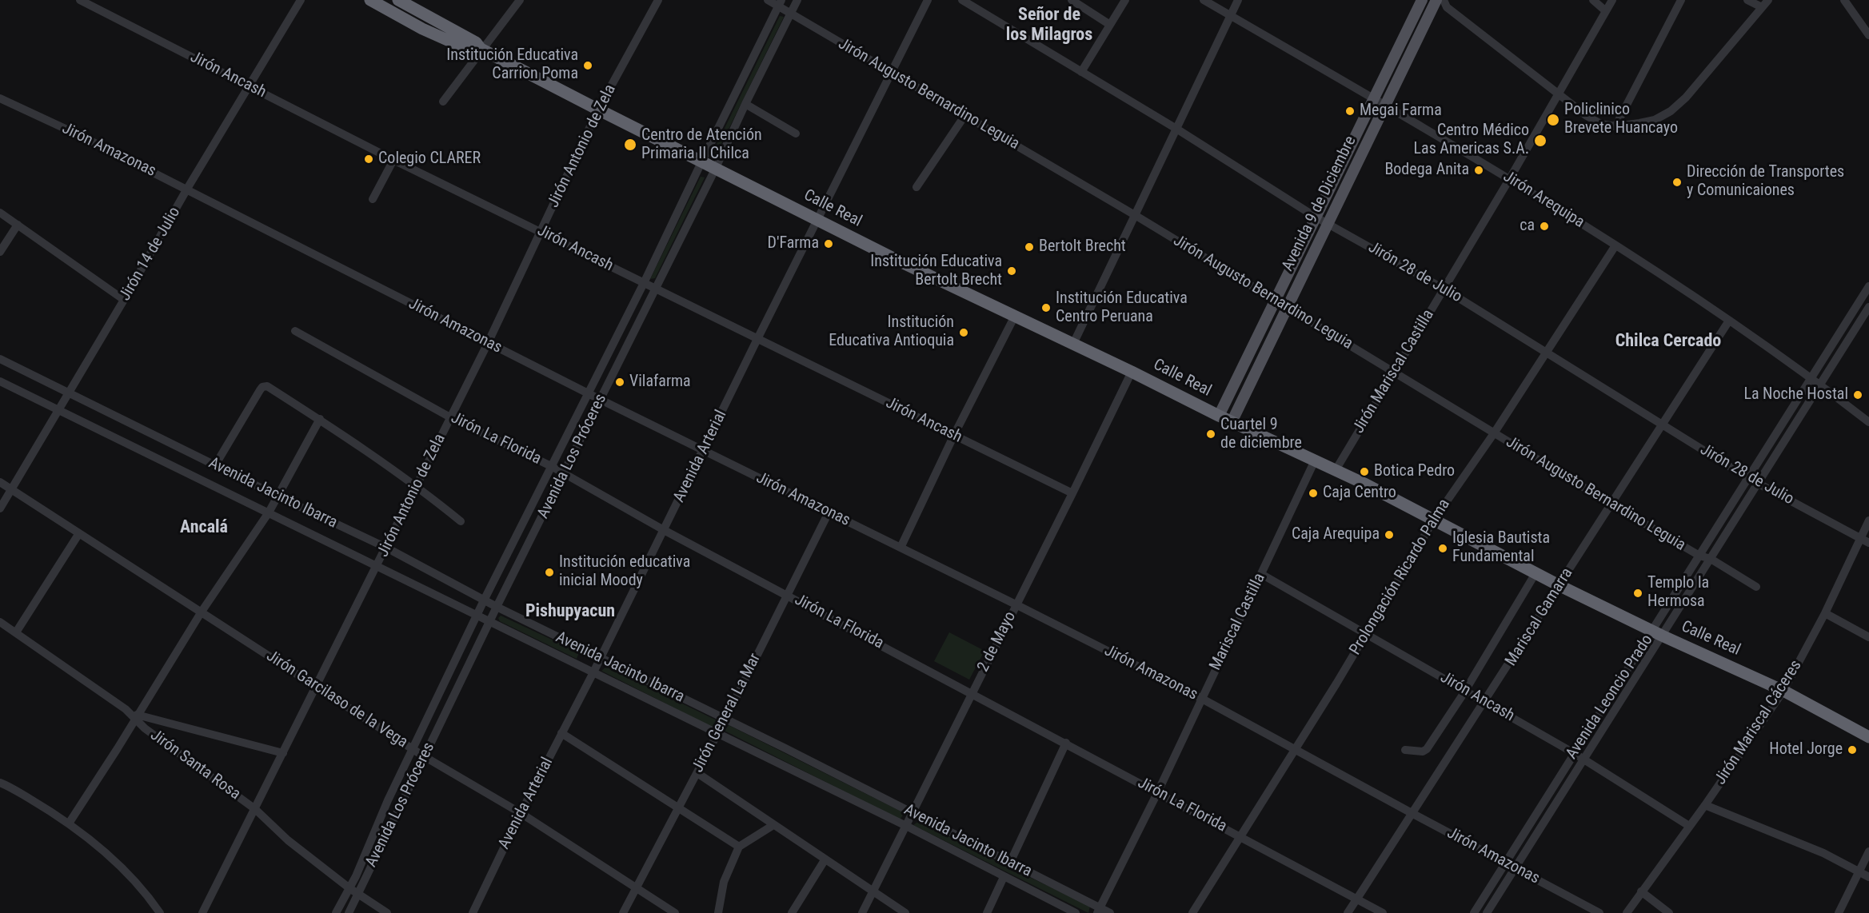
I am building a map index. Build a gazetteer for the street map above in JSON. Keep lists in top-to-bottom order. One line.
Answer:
{"streets":{"highway":["Calle Real"],"main road":["Avenida 9 de Diciembre"],"street":["Jirón Ancash","Jirón Augusto Bernardino Leguia","Jirón Antonio de Zela","Jirón Amazonas","Jirón Arequipa","Jirón 14 de Julio","Jirón 28 de Julio","Jirón Mariscal Castilla","Jirón La Florida","Avenida Los Próceres","Avenida Arterial","Avenida Jacinto Ibarra","Prolongación Ricardo Palma","Mariscal Gamarra","Mariscal Castilla","2 de Mayo","Avenida Leoncio Prado","Jirón Garcilaso de la Vega","Jirón General La Mar","Jirón Mariscal Cáceres","Jirón Santa Rosa"]},"crossings":[["Jirón Ancash","Jirón Antonio de Zela"],["Jirón Ancash","Jirón 14 de Julio"],["Jirón Ancash","Avenida Los Próceres"],["Jirón Ancash","Avenida Arterial"],["Jirón Ancash","Prolongación Ricardo Palma"],["Jirón Ancash","Mariscal Gamarra"],["Jirón Ancash","Mariscal Castilla"],["Jirón Ancash","2 de Mayo"],["Jirón Ancash","Avenida Leoncio Prado"],["Jirón Ancash","Jirón Mariscal Cáceres"],["Jirón Augusto Bernardino Leguia","Avenida 9 de Diciembre"],["Jirón Augusto Bernardino Leguia","Jirón Mariscal Castilla"],["Jirón Augusto Bernardino Leguia","Avenida Los Próceres"],["Jirón Augusto Bernardino Leguia","Avenida Arterial"],["Jirón Augusto Bernardino Leguia","Prolongación Ricardo Palma"],["Jirón Augusto Bernardino Leguia","Mariscal Gamarra"],["Jirón Augusto Bernardino Leguia","Avenida Leoncio Prado"],["Jirón Antonio de Zela","Jirón Amazonas"],["Jirón Antonio de Zela","Calle Real"],["Jirón Antonio de Zela","Jirón La Florida"],["Jirón Antonio de Zela","Avenida Jacinto Ibarra"],["Jirón Antonio de Zela","Jirón Garcilaso de la Vega"],["Jirón Antonio de Zela","Jirón Santa Rosa"],["Jirón Amazonas","Jirón 14 de Julio"],["Jirón Amazonas","Avenida Los Próceres"],["Jirón Amazonas","Avenida Arterial"],["Jirón Amazonas","Prolongación Ricardo Palma"],["Jirón Amazonas","Mariscal Gamarra"],["Jirón Amazonas","Mariscal Castilla"],["Jirón Amazonas","2 de Mayo"],["Jirón Amazonas","Avenida Leoncio Prado"],["Jirón Amazonas","Jirón General La Mar"],["Jirón Arequipa","Avenida 9 de Diciembre"],["Jirón Arequipa","Jirón Mariscal Castilla"],["Jirón Arequipa","Prolongación Ricardo Palma"],["Jirón Arequipa","Mariscal Gamarra"],["Jirón Arequipa","Avenida Leoncio Prado"],["Avenida 9 de Diciembre","Calle Real"],["Avenida 9 de Diciembre","Jirón 28 de Julio"],["Calle Real","Jirón Mariscal Castilla"],["Calle Real","Avenida Los Próceres"],["Calle Real","Avenida Arterial"],["Calle Real","Prolongación Ricardo Palma"],["Calle Real","Mariscal Gamarra"],["Calle Real","Mariscal Castilla"],["Calle Real","2 de Mayo"],["Calle Real","Avenida Leoncio Prado"],["Calle Real","Jirón Mariscal Cáceres"],["Jirón 14 de Julio","Avenida Jacinto Ibarra"],["Jirón 14 de Julio","Jirón Garcilaso de la Vega"],["Jirón 28 de Julio","Jirón Mariscal Castilla"],["Jirón 28 de Julio","Prolongación Ricardo Palma"],["Jirón 28 de Julio","Mariscal Gamarra"],["Jirón 28 de Julio","Avenida Leoncio Prado"],["Jirón 28 de Julio","Jirón Mariscal Cáceres"],["Jirón La Florida","Avenida Los Próceres"],["Jirón La Florida","Avenida Arterial"],["Jirón La Florida","Prolongación Ricardo Palma"],["Jirón La Florida","Mariscal Gamarra"],["Jirón La Florida","Mariscal Castilla"],["Jirón La Florida","2 de Mayo"],["Jirón La Florida","Jirón General La Mar"],["Avenida Los Próceres","Avenida Jacinto Ibarra"],["Avenida Los Próceres","Jirón Garcilaso de la Vega"],["Avenida Los Próceres","Jirón Santa Rosa"],["Avenida Arterial","Avenida Jacinto Ibarra"],["Avenida Arterial","Jirón Garcilaso de la Vega"],["Avenida Jacinto Ibarra","Mariscal Castilla"],["Avenida Jacinto Ibarra","2 de Mayo"],["Avenida Jacinto Ibarra","Jirón General La Mar"],["Jirón Garcilaso de la Vega","Jirón General La Mar"]],"districts":["Señor de los Milagros","Chilca Cercado","Ancalá","Pishupyacun"],"places":["Institución Educativa Carrion Poma","Megai Farma","Policlinico Brevete Huancayo","Centro Médico Las Americas S.A.","Centro de Atención Primaria II Chilca","Colegio CLARER","Bodega Anita","Dirección de Transportes y Comunicaiones","ca","D'Farma","Bertolt Brecht","Institución Educativa Bertolt Brecht","Institución Educativa Centro Peruana","Institución Educativa Antioquia","Vilafarma","La Noche Hostal","Cuartel 9 de diciembre","Botica Pedro","Caja Centro","Caja Arequipa","Iglesia Bautista Fundamental","Institución educativa inicial Moody","Templo la Hermosa","Hotel Jorge"]}
